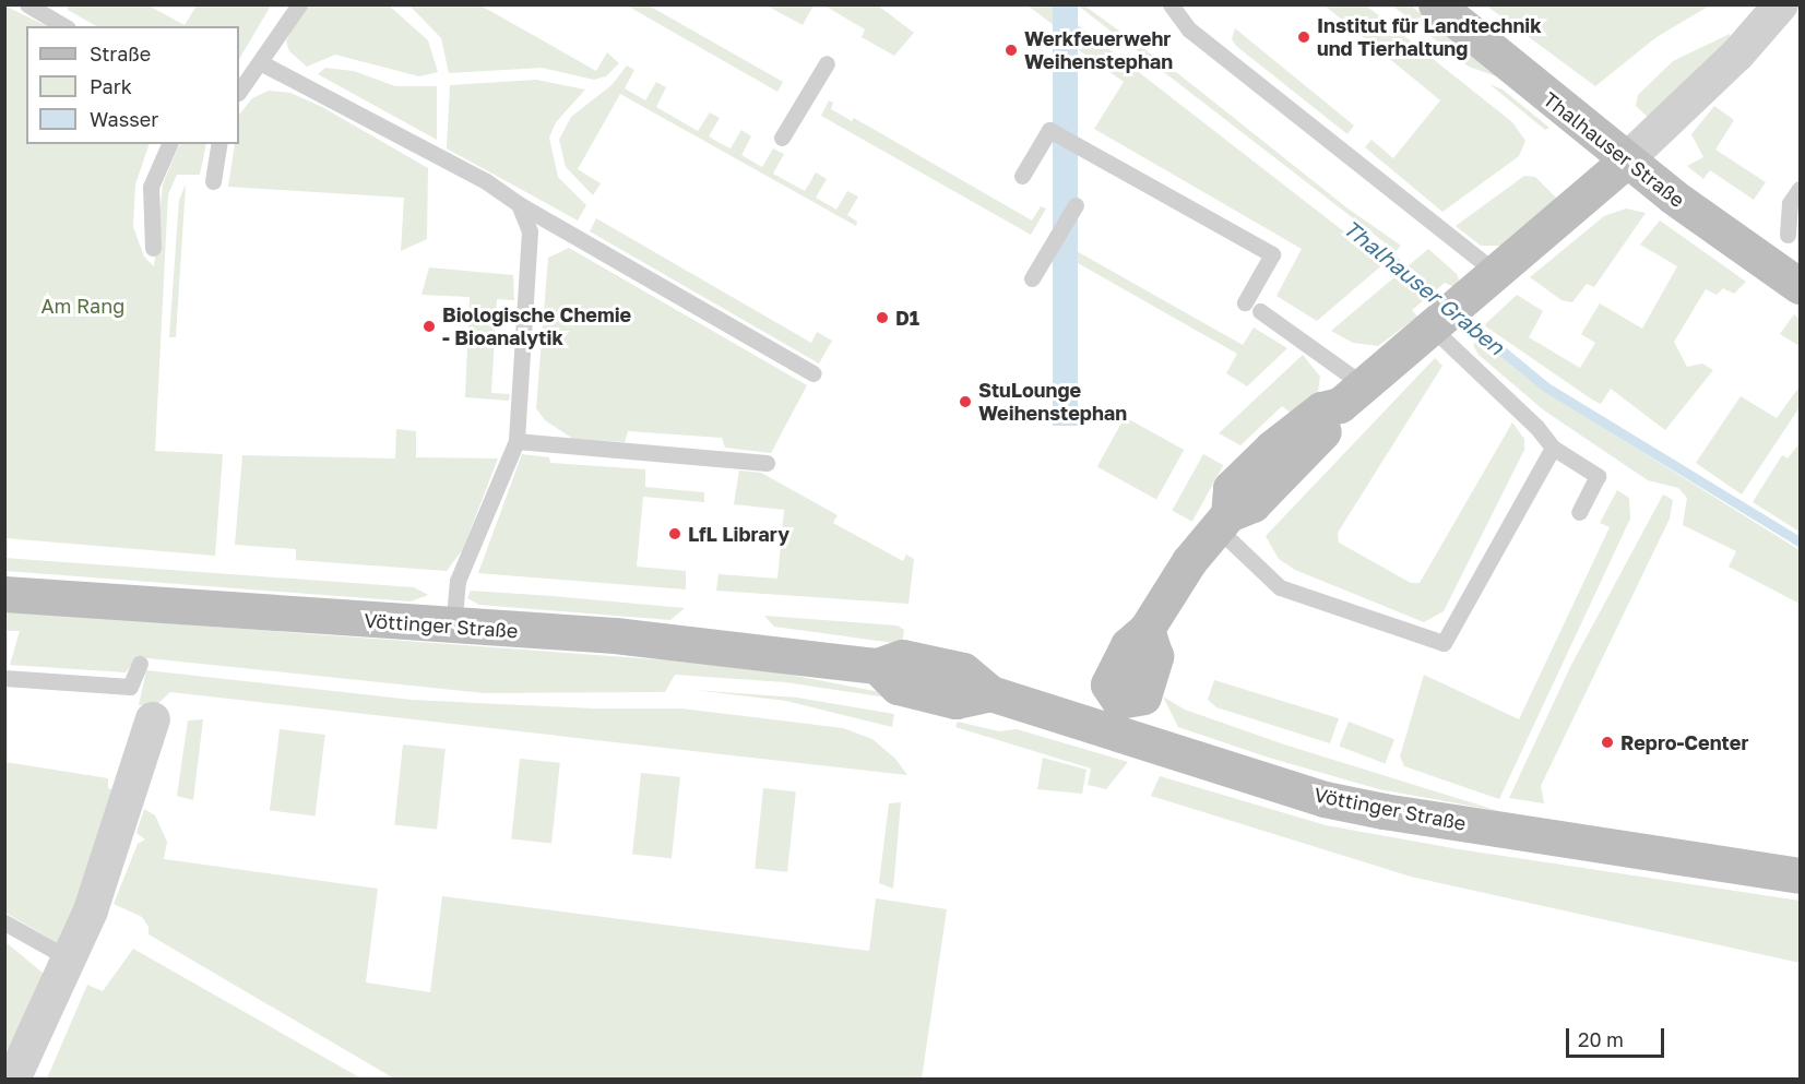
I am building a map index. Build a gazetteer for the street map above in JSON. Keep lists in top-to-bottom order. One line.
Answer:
{"streets":{"main road":["Thalhauser Straße","Vöttinger Straße"]},"water":["Thalhauser Graben"],"parks":["Am Rang"],"places":["Institut für Landtechnik und Tierhaltung","Werkfeuerwehr Weihenstephan","D1","Biologische Chemie - Bioanalytik","StuLounge Weihenstephan","LfL Library","Repro-Center"],"legend":["Straße","Park","Wasser"],"scale_bar":"20 m"}
